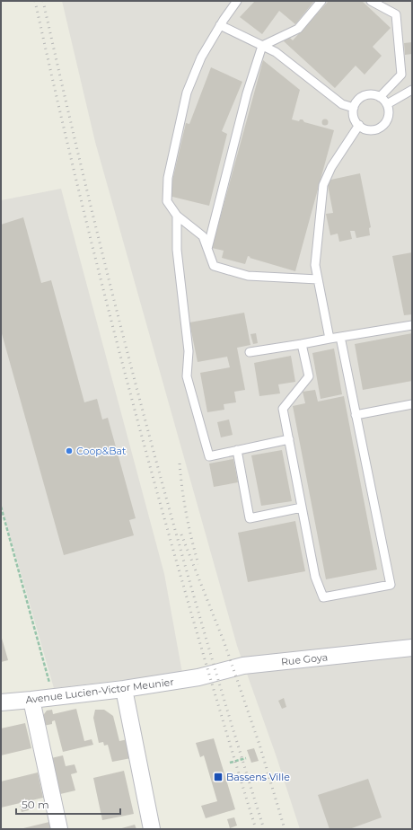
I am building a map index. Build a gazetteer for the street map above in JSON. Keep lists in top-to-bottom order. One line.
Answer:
{"streets":{"street":["Rue Goya","Avenue Lucien-Victor Meunier"]},"crossings":[["Rue Goya","Avenue Lucien-Victor Meunier"]],"places":{"other":["Coop&Bat"],"transit":["Bassens Ville"]},"scale_bar":"50 m"}
